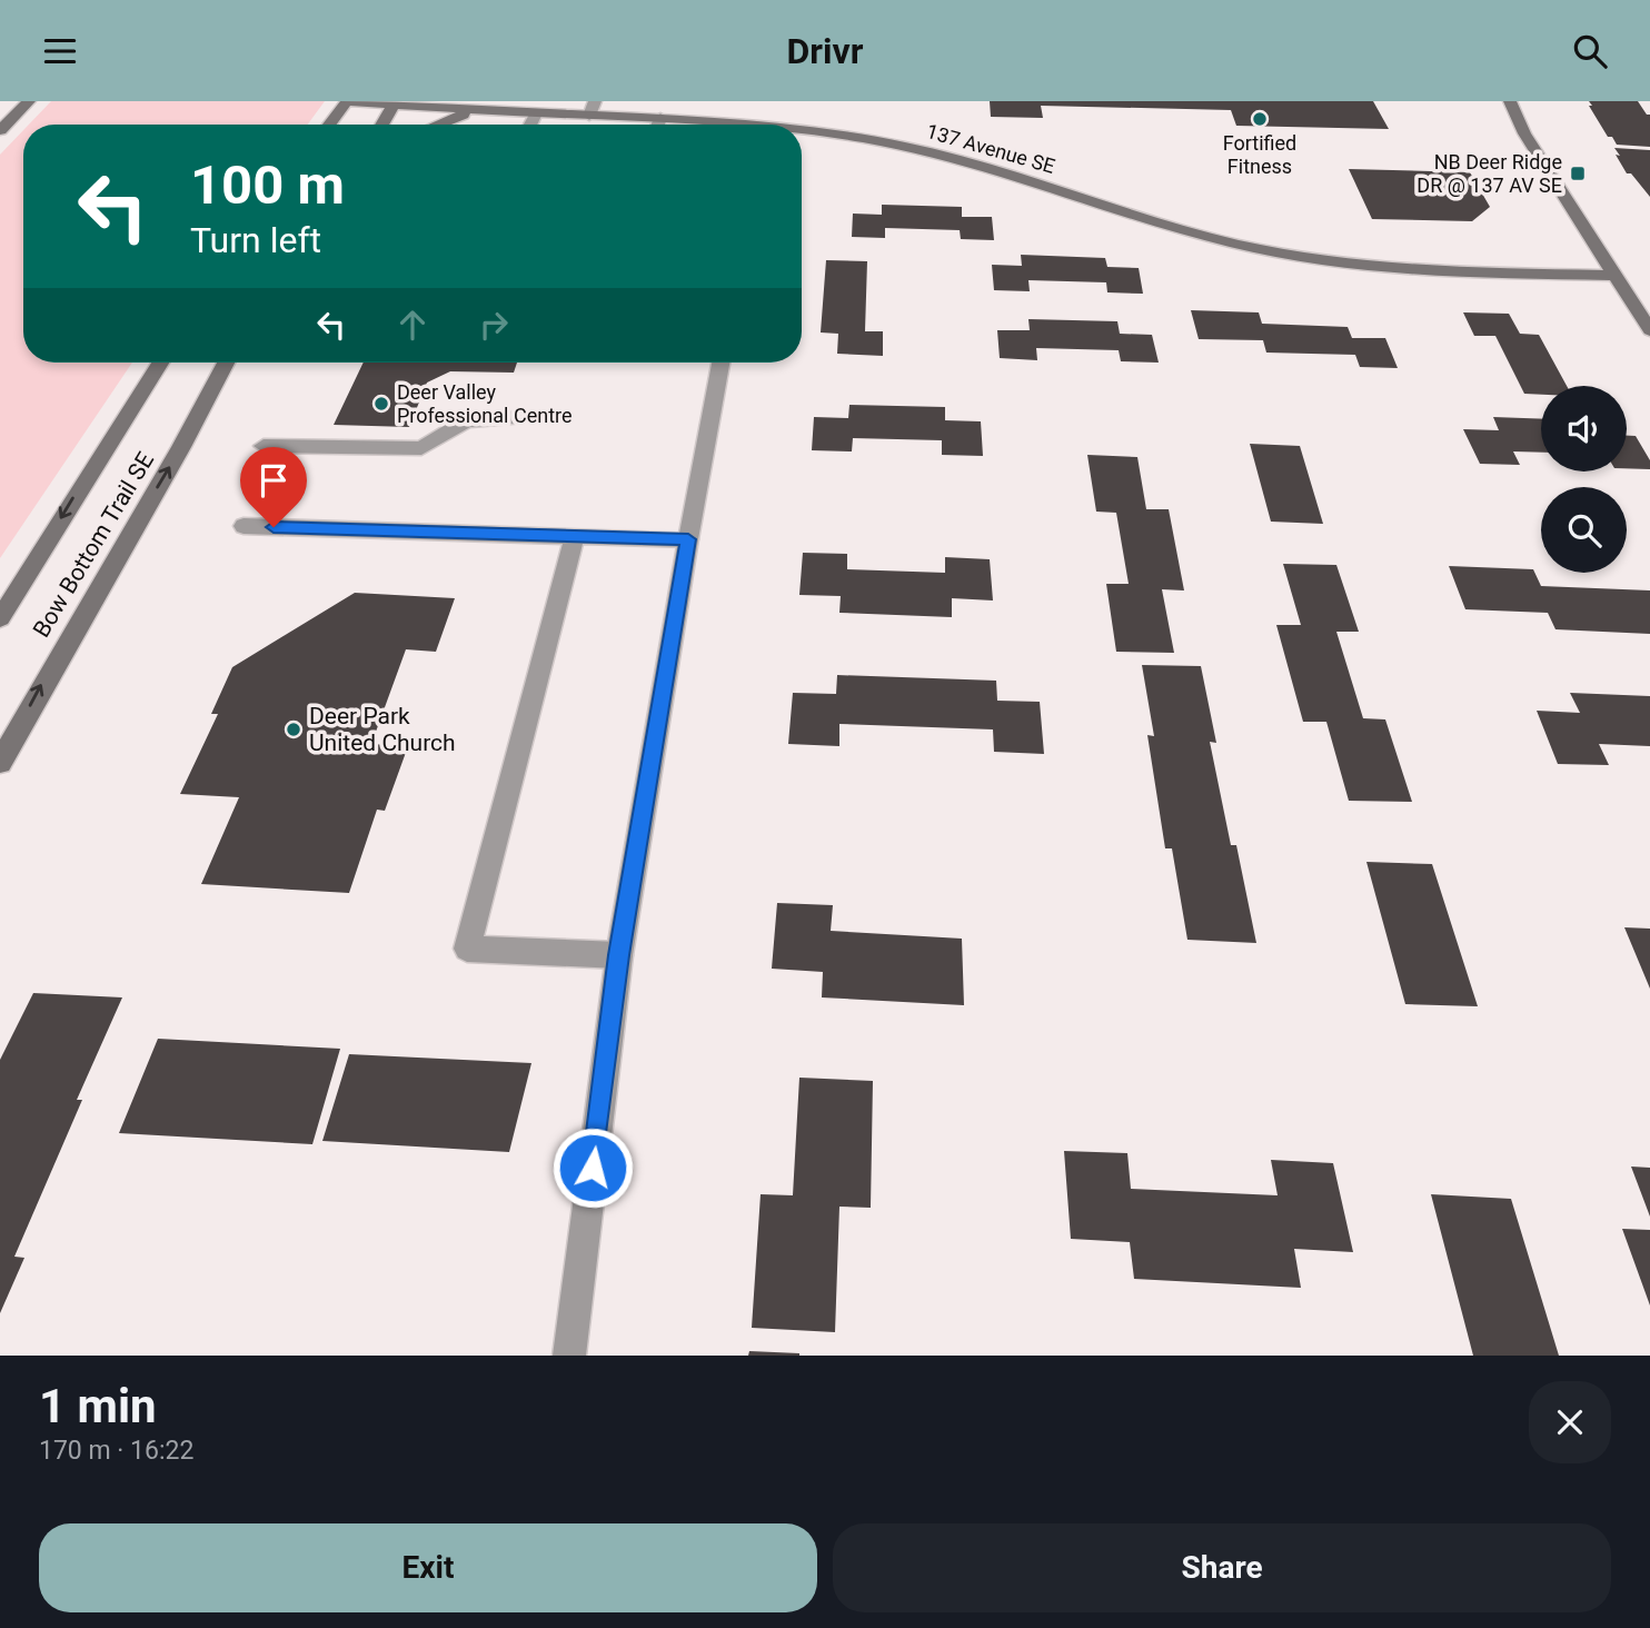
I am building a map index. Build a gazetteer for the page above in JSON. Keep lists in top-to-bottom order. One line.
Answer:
{"streets":{"street":["137 Avenue SE","Bow Bottom Trail SE"]},"places":{"other":["Fortified Fitness","Deer Valley Professional Centre","Deer Park United Church"],"transit":["NB Deer Ridge DR @ 137 AV SE"]},"page":{"header":"Drivr","turn":["100 m","Turn left"],"heading":["1 min","170 m · 16:22"],"buttons":["Exit","Share"]}}
